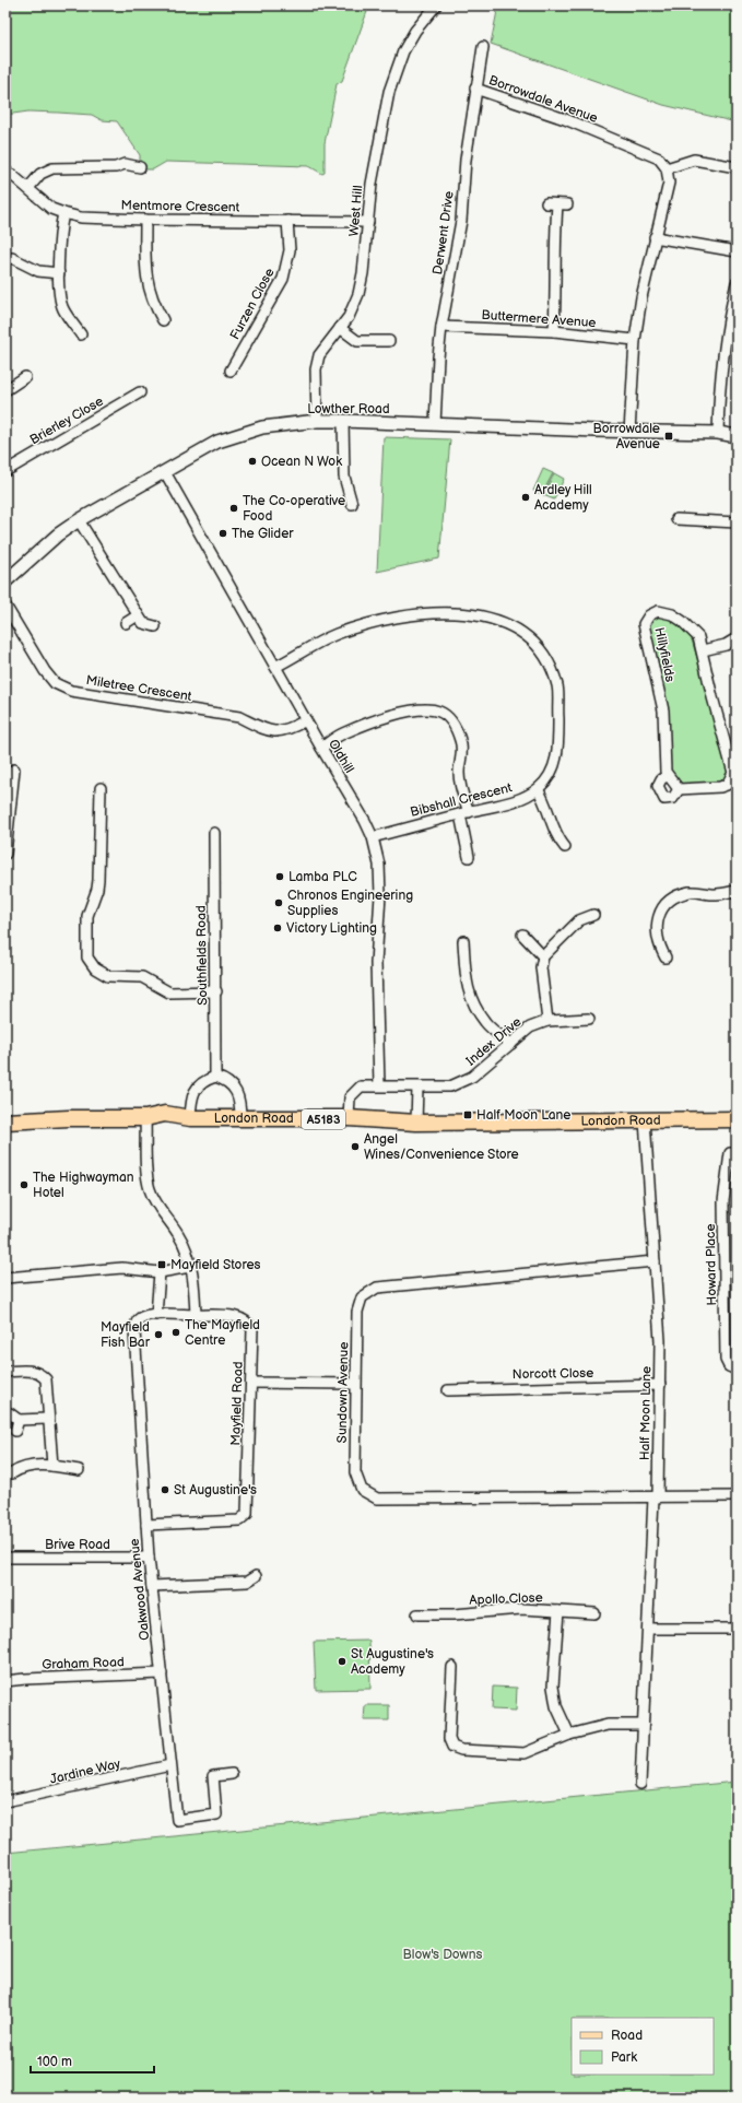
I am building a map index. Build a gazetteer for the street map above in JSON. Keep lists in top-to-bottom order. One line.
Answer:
{"streets":{"main road":["London Road","A5183"],"street":["Borrowdale Avenue","Mentmore Crescent","West Hill","Derwent Drive","Furzen Close","Buttermere Avenue","Lowther Road","Brierley Close","Hillyfields","Miletree Crescent","Oldhill","Bibshall Crescent","Southfields Road","Index Drive","Howard Place","Norcott Close","Sundown Avenue","Mayfield Road","Half Moon Lane","Brive Road","Oakwood Avenue","Apollo Close","Graham Road","Jardine Way"]},"crossings":[["Borrowdale Avenue","Derwent Drive"],["Mentmore Crescent","West Hill"],["Mentmore Crescent","Furzen Close"],["West Hill","Lowther Road"],["Derwent Drive","Buttermere Avenue"],["Derwent Drive","Lowther Road"],["Lowther Road","Oldhill"],["Miletree Crescent","Oldhill"],["Oldhill","Bibshall Crescent"],["Oldhill","Index Drive"],["Index Drive","London Road"],["London Road","Half Moon Lane"],["Norcott Close","Half Moon Lane"],["Sundown Avenue","Half Moon Lane"],["Mayfield Road","Oakwood Avenue"],["Brive Road","Oakwood Avenue"],["Oakwood Avenue","Graham Road"],["Oakwood Avenue","Jardine Way"]],"parks":["Blow's Downs"],"places":{"transit":["Borrowdale Avenue","Half Moon Lane","Mayfield Stores"],"other":["Ocean N Wok","Ardley Hill Academy","The Co-operative Food","The Glider","Lamba PLC","Chronos Engineering Supplies","Victory Lighting","Angel Wines/Convenience Store","The Highwayman Hotel","The Mayfield Centre","Mayfield Fish Bar","St Augustine's","St Augustine's Academy"]},"legend":["Road","Park"],"scale_bar":"100 m"}
